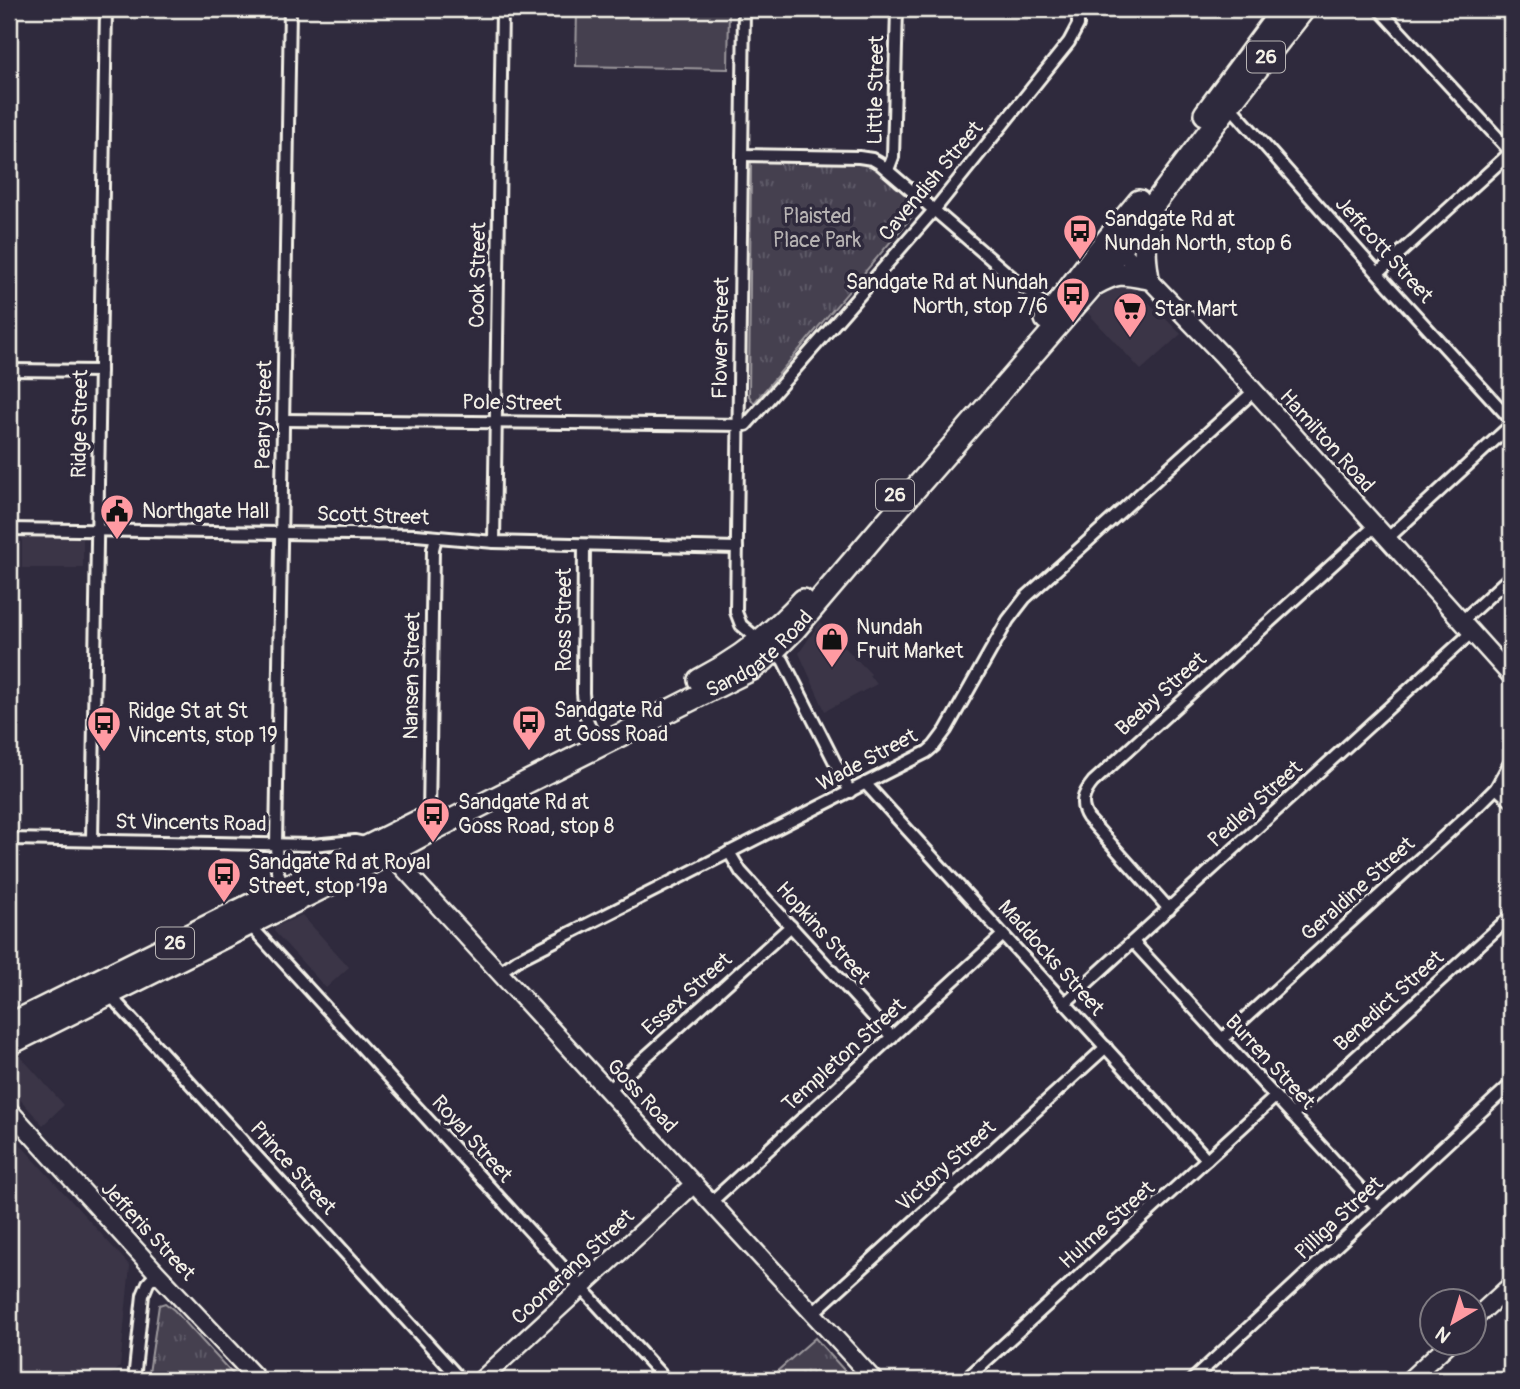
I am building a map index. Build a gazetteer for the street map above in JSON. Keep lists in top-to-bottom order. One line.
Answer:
{"streets":{"highway":["26","Sandgate Road"],"street":["Little Street","Cavendish Street","Jeffcott Street","Cook Street","Flower Street","Pole Street","Peary Street","Ridge Street","Hamilton Road","Scott Street","Ross Street","Nansen Street","Beeby Street","Wade Street","Pedley Street","St Vincents Road","Geraldine Street","Hopkins Street","Maddocks Street","Essex Street","Benedict Street","Templeton Street","Burren Street","Goss Road","Royal Street","Victory Street","Prince Street","Pilliga Street","Hulme Street","Jefferis Street","Coonerang Street"]},"crossings":[["Cavendish Street","Flower Street"],["Cavendish Street","Pole Street"],["Jeffcott Street","Sandgate Road"],["Cook Street","Pole Street"],["Cook Street","Scott Street"],["Flower Street","Pole Street"],["Flower Street","Scott Street"],["Flower Street","Sandgate Road"],["Pole Street","Peary Street"],["Peary Street","Scott Street"],["Peary Street","Sandgate Road"],["Peary Street","St Vincents Road"],["Ridge Street","Scott Street"],["Ridge Street","St Vincents Road"],["Hamilton Road","Sandgate Road"],["Hamilton Road","Beeby Street"],["Hamilton Road","Wade Street"],["Hamilton Road","Pedley Street"],["Scott Street","Ross Street"],["Scott Street","Nansen Street"],["Ross Street","Sandgate Road"],["Sandgate Road","Nansen Street"],["Sandgate Road","St Vincents Road"],["Sandgate Road","Goss Road"],["Sandgate Road","Royal Street"],["Sandgate Road","Prince Street"],["Beeby Street","Pedley Street"],["Wade Street","Hopkins Street"],["Wade Street","Maddocks Street"],["Wade Street","Goss Road"],["Pedley Street","Maddocks Street"],["Pedley Street","Burren Street"],["St Vincents Road","Goss Road"],["Geraldine Street","Burren Street"],["Hopkins Street","Essex Street"],["Hopkins Street","Templeton Street"],["Maddocks Street","Templeton Street"],["Maddocks Street","Victory Street"],["Maddocks Street","Hulme Street"],["Essex Street","Goss Road"],["Benedict Street","Burren Street"],["Templeton Street","Goss Road"],["Burren Street","Pilliga Street"],["Burren Street","Hulme Street"],["Goss Road","Victory Street"],["Goss Road","Coonerang Street"],["Royal Street","Coonerang Street"]],"parks":["Plaisted Place Park"],"places":{"bus stop":["Sandgate Rd at Nundah North, stop 6","Sandgate Rd at Nundah North, stop 7/6","Sandgate Rd at Goss Road","Ridge St at St Vincents, stop 19","Sandgate Rd at Goss Road, stop 8","Sandgate Rd at Royal Street, stop 19a"],"supermarket":["Star Mart"],"public building":["Northgate Hall"],"shop":["Nundah Fruit Market"]},"north":"bottom left"}
